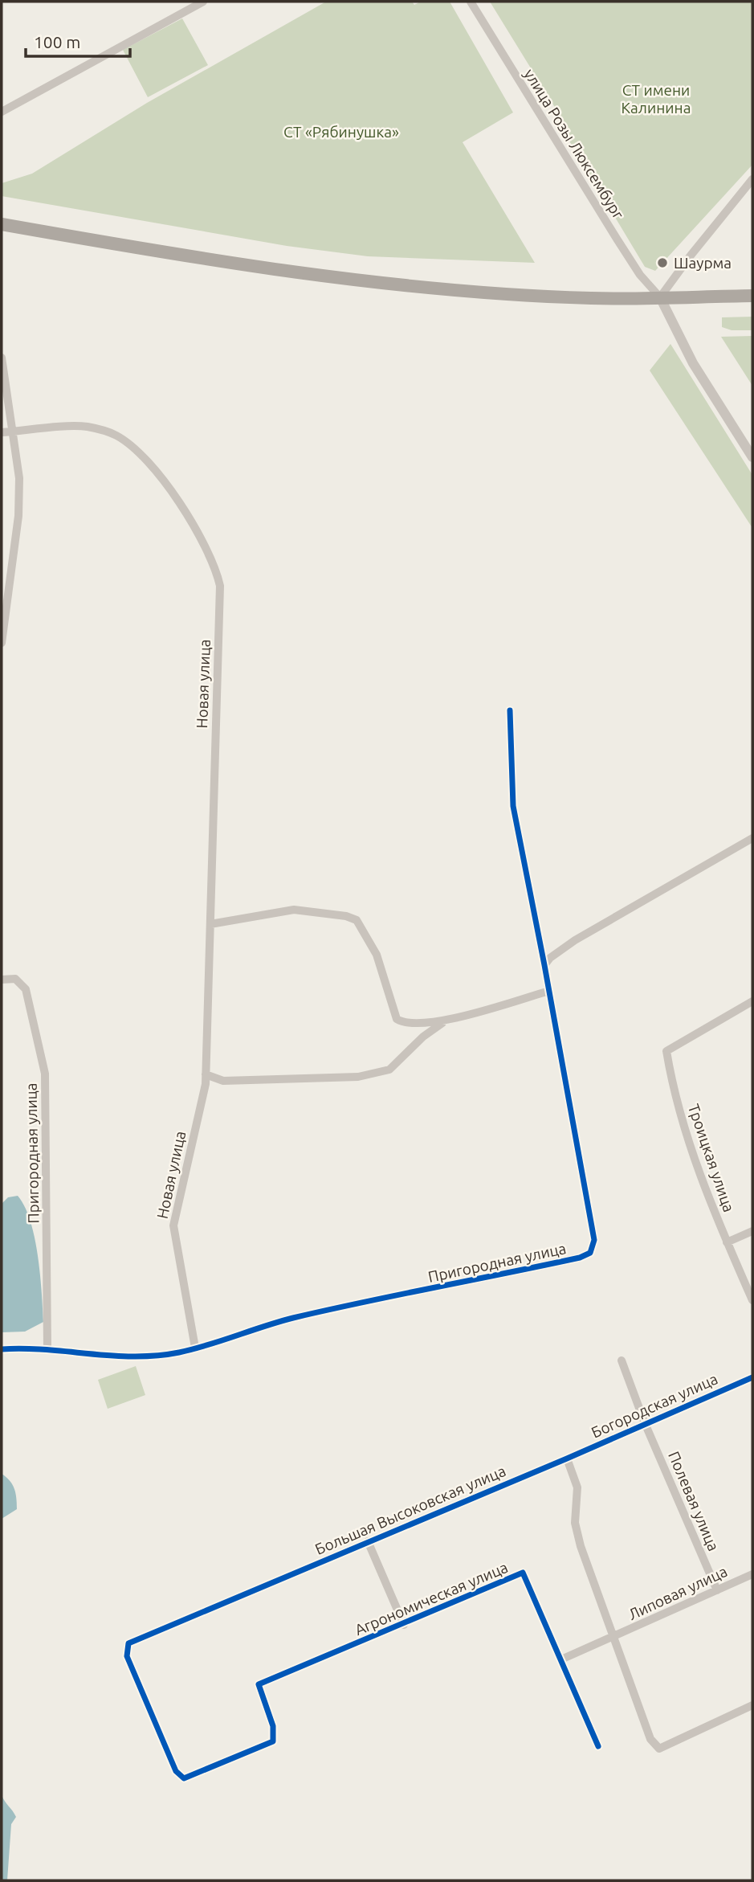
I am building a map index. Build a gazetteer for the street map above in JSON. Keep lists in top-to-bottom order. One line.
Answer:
{"streets":{"street":["улица Розы Люксембург","Новая улица","Пригородная улица","Троицкая улица","Богородская улица","Полевая улица","Большая Высоковская улица","Липовая улица","Агрономическая улица"]},"crossings":[["Новая улица","Пригородная улица"],["Богородская улица","Полевая улица"],["Богородская улица","Большая Высоковская улица"],["Полевая улица","Липовая улица"],["Большая Высоковская улица","Агрономическая улица"],["Липовая улица","Агрономическая улица"]],"parks":["СТ имени Калинина","СТ «Рябинушка»"],"places":["Шаурма"],"scale_bar":"100 m"}
